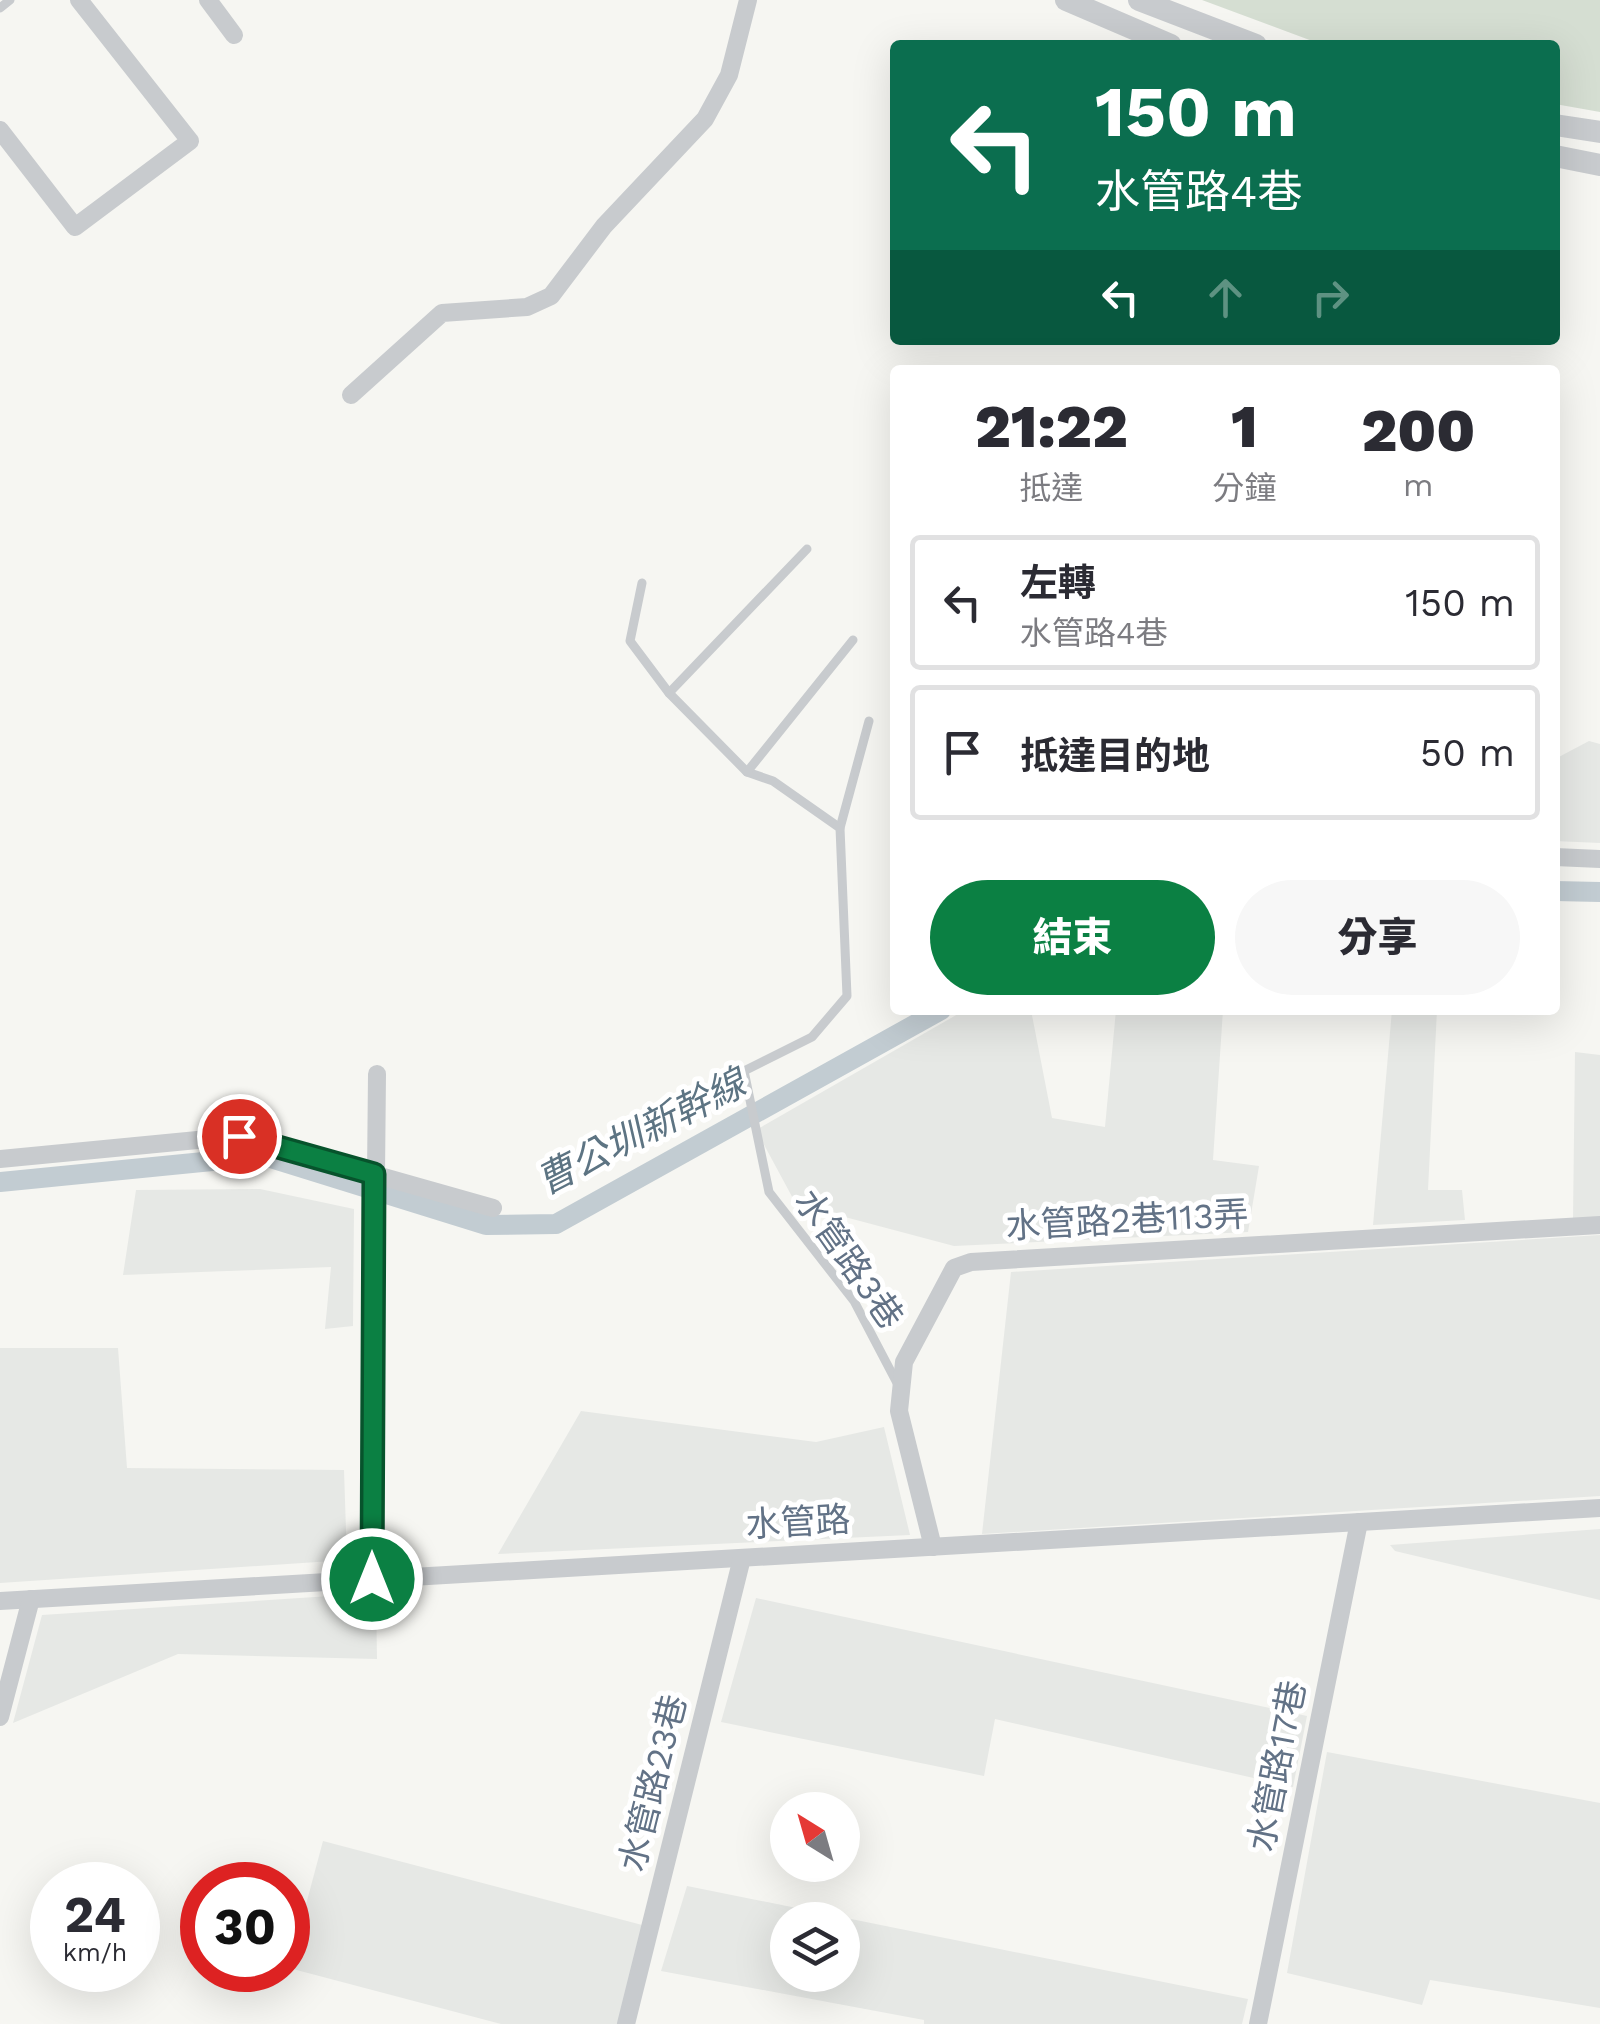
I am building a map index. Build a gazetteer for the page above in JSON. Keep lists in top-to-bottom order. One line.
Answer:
{"streets":{"street":["水管路2巷113弄","水管路","水管路17巷","水管路23巷"],"lane":["水管路3巷"]},"crossings":[["水管路2巷113弄","水管路3巷"],["水管路2巷113弄","水管路"],["水管路","水管路17巷"],["水管路","水管路23巷"]],"water":["曹公圳新幹線"],"north":"top left","page":{"turn":["150 m","水管路4巷"],"eta":["21:22","抵達","1","分鐘","200","m"],"list":[{"name":"左轉","note":"水管路4巷","value":"150 m"},{"name":"抵達目的地","value":"50 m"}],"buttons":["結束","分享"],"speed":"24 km/h","limit":"30"}}
